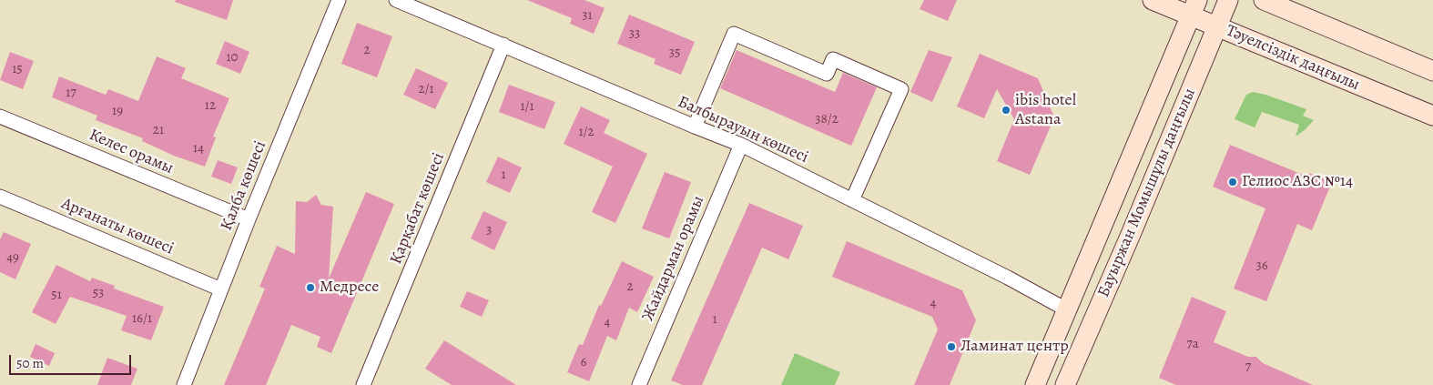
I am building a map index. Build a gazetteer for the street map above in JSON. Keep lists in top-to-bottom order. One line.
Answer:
{"streets":{"main road":["Тәуелсіздік даңғылы","Бауыржан Момышұлы даңғылы"],"street":["Балбырауын көшесі","Келес орамы","Қалба көшесі","Қарқабат көшесі","Арғанаты көшесі","Жайдарман орамы"]},"crossings":[["Тәуелсіздік даңғылы","Бауыржан Момышұлы даңғылы"],["Балбырауын көшесі","Бауыржан Момышұлы даңғылы"],["Балбырауын көшесі","Қарқабат көшесі"],["Балбырауын көшесі","Жайдарман орамы"],["Келес орамы","Қалба көшесі"],["Қалба көшесі","Арғанаты көшесі"]],"places":["ibis hotel Astana","Гелиос АЗС №14","Медресе","Ламинат центр"],"house_numbers":["31","33","2","35","10","15","2/1","17","12","1/1","19","38/2","21","1/2","14","1","3","49","36","2","53","51","4","16/1","1","4","7а","6","7"],"scale_bar":"50 m"}
